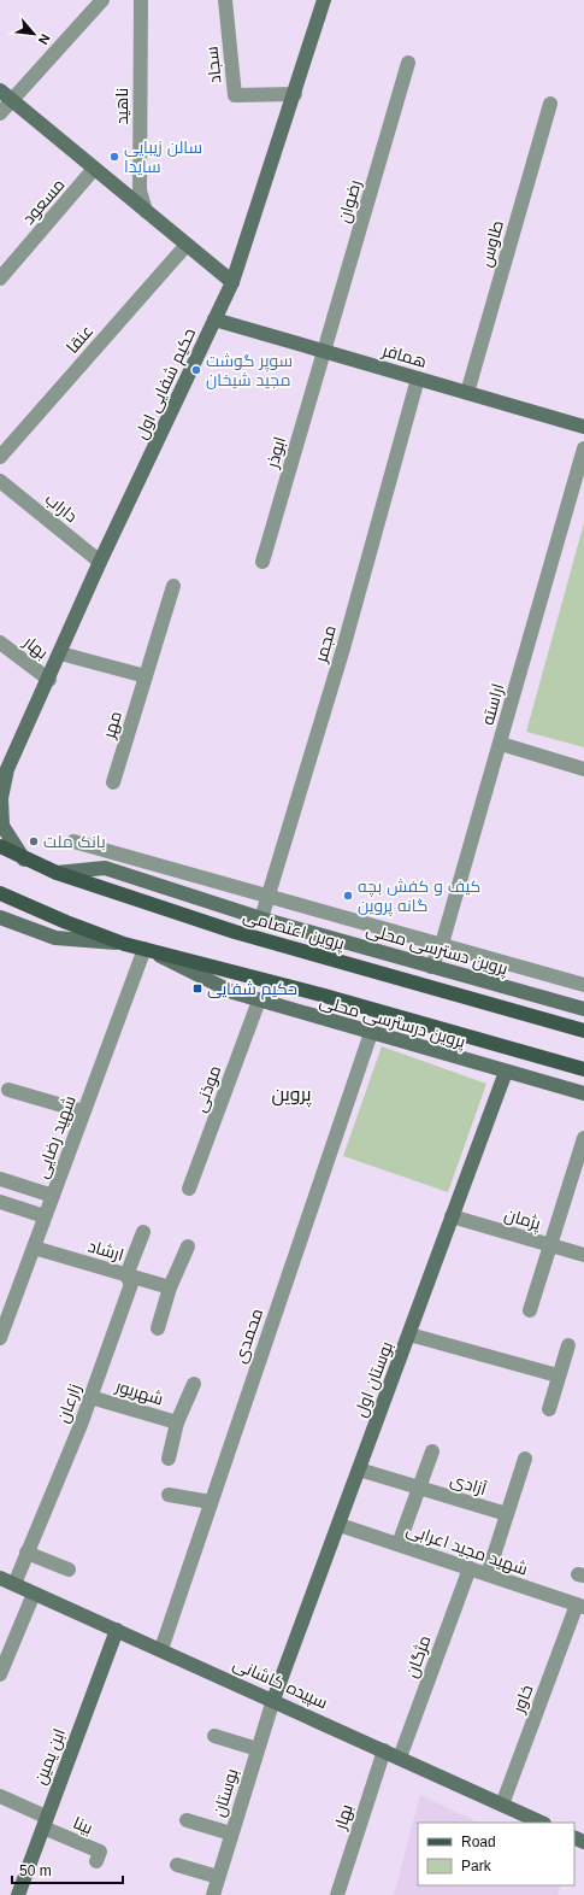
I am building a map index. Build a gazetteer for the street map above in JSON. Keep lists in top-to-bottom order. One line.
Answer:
{"streets":{"main road":["پروین اعتصامی"],"street":["سجاد","ناهید","مسعود","رضوان","طاوس","عنقا","همافر","حکیم شفایی اول","ابوذر","داراب","مجمر","بهار","اراسته","مهر","پروین دسترسی محلی","پروین درسترسی محلی","موذنی","شهید رضایی","پژمان","ارشاد","محمدی","بوستان اول","شهریور","زارعان","آزادی","شهید مجید اعرابی","مژگان","سپیده کاشانی","خاور","ابن یمین","بوستان","بینا"]},"crossings":[["سجاد","حکیم شفایی اول"],["رضوان","همافر"],["رضوان","ابوذر"],["طاوس","همافر"],["همافر","حکیم شفایی اول"],["همافر","ابوذر"],["همافر","مجمر"],["حکیم شفایی اول","داراب"],["حکیم شفایی اول","بهار"],["حکیم شفایی اول","پروین اعتصامی"],["مجمر","پروین دسترسی محلی"],["بهار","سپیده کاشانی"],["اراسته","پروین دسترسی محلی"],["پروین اعتصامی","پروین دسترسی محلی"],["پروین درسترسی محلی","موذنی"],["پروین درسترسی محلی","شهید رضایی"],["پروین درسترسی محلی","محمدی"],["پروین درسترسی محلی","بوستان اول"],["شهید رضایی","ارشاد"],["پژمان","بوستان اول"],["ارشاد","زارعان"],["محمدی","سپیده کاشانی"],["بوستان اول","آزادی"],["بوستان اول","شهید مجید اعرابی"],["بوستان اول","سپیده کاشانی"],["بوستان اول","بوستان"],["شهریور","زارعان"],["زارعان","سپیده کاشانی"],["شهید مجید اعرابی","مژگان"],["شهید مجید اعرابی","خاور"],["مژگان","سپیده کاشانی"],["سپیده کاشانی","خاور"],["سپیده کاشانی","ابن یمین"],["سپیده کاشانی","بوستان"],["ابن یمین","بینا"]],"districts":["پروین"],"places":{"other":["سالن زیبایی سایدا","سوپر گوشت مجید شیخان","بانک ملت","کیف و کفش بچه گانه پروین"],"transit":["حکیم شفایی"]},"legend":["Road","Park"],"scale_bar":"50 m","north":"bottom right"}
